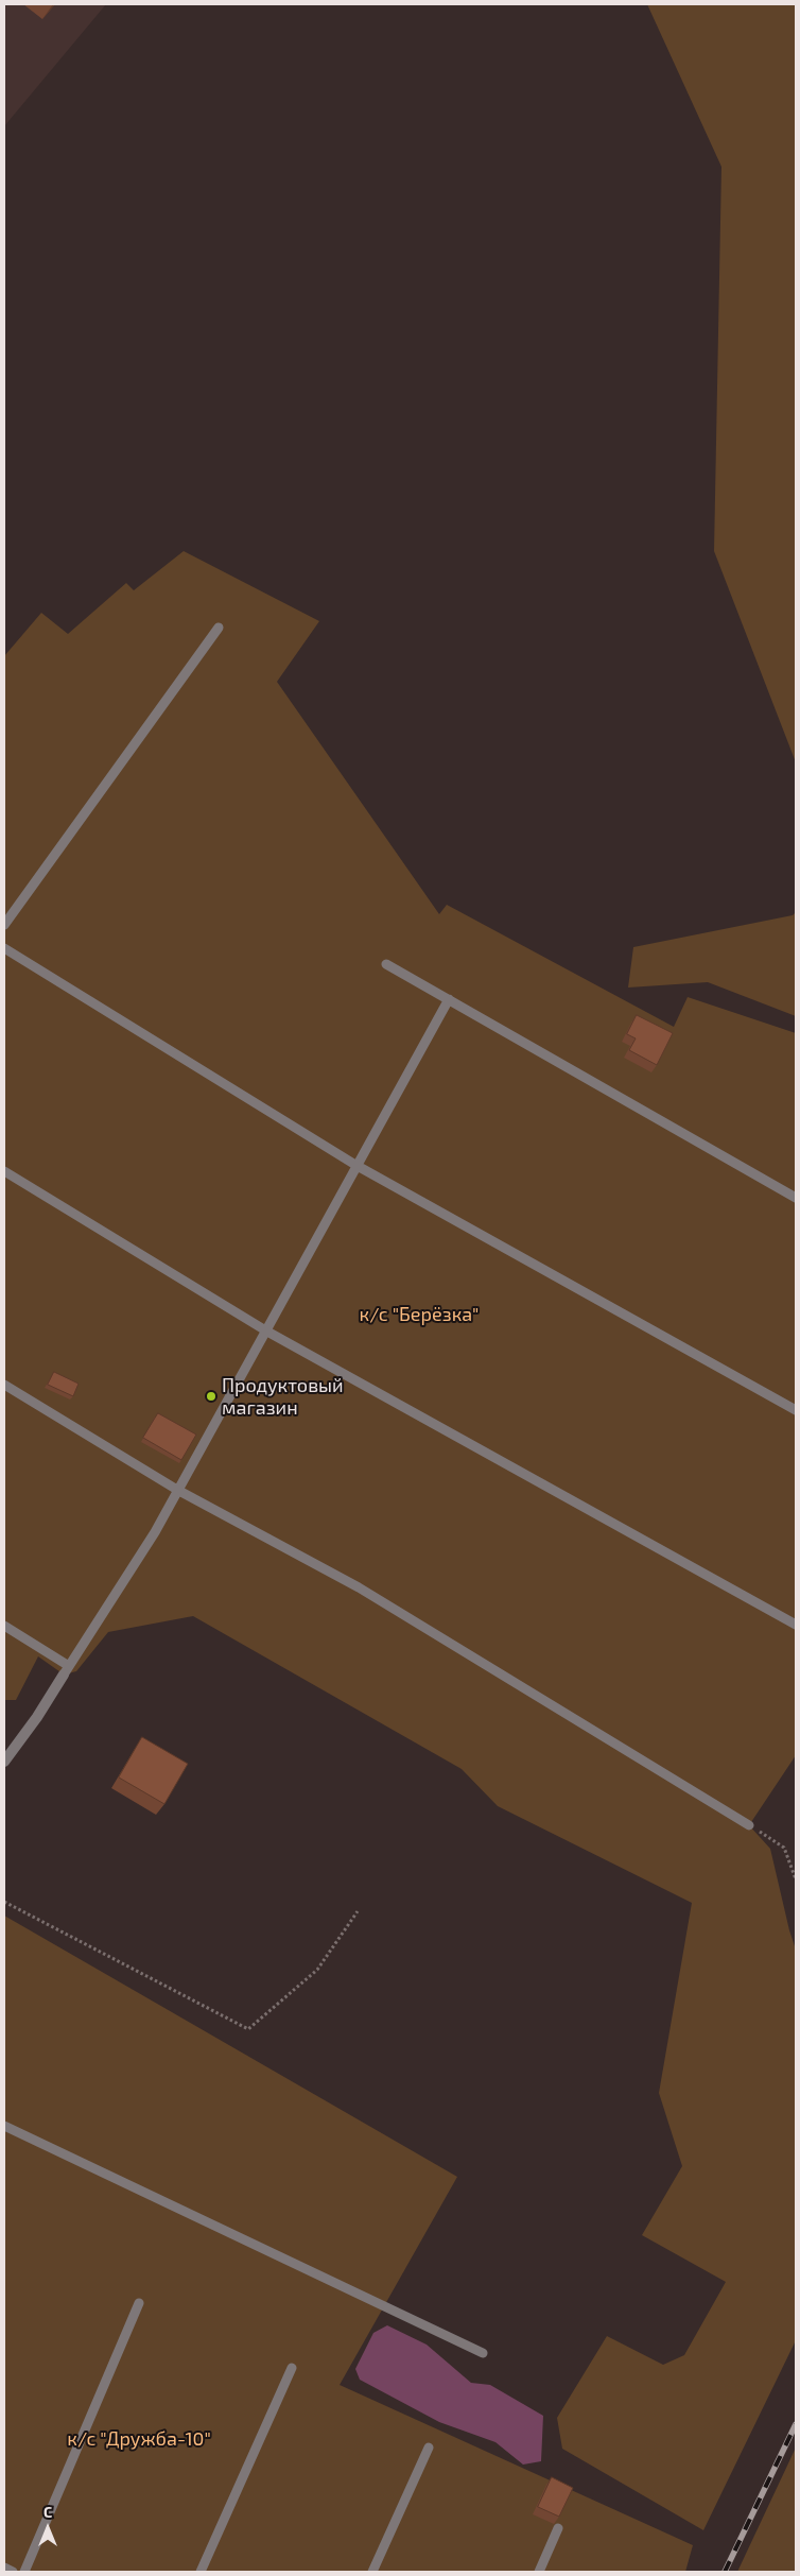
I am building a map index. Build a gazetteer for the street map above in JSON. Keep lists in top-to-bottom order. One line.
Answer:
{"parks":["к/с \"Берёзка\"","к/с \"Дружба-10\""],"places":["Продуктовый магазин"],"north":"top"}
